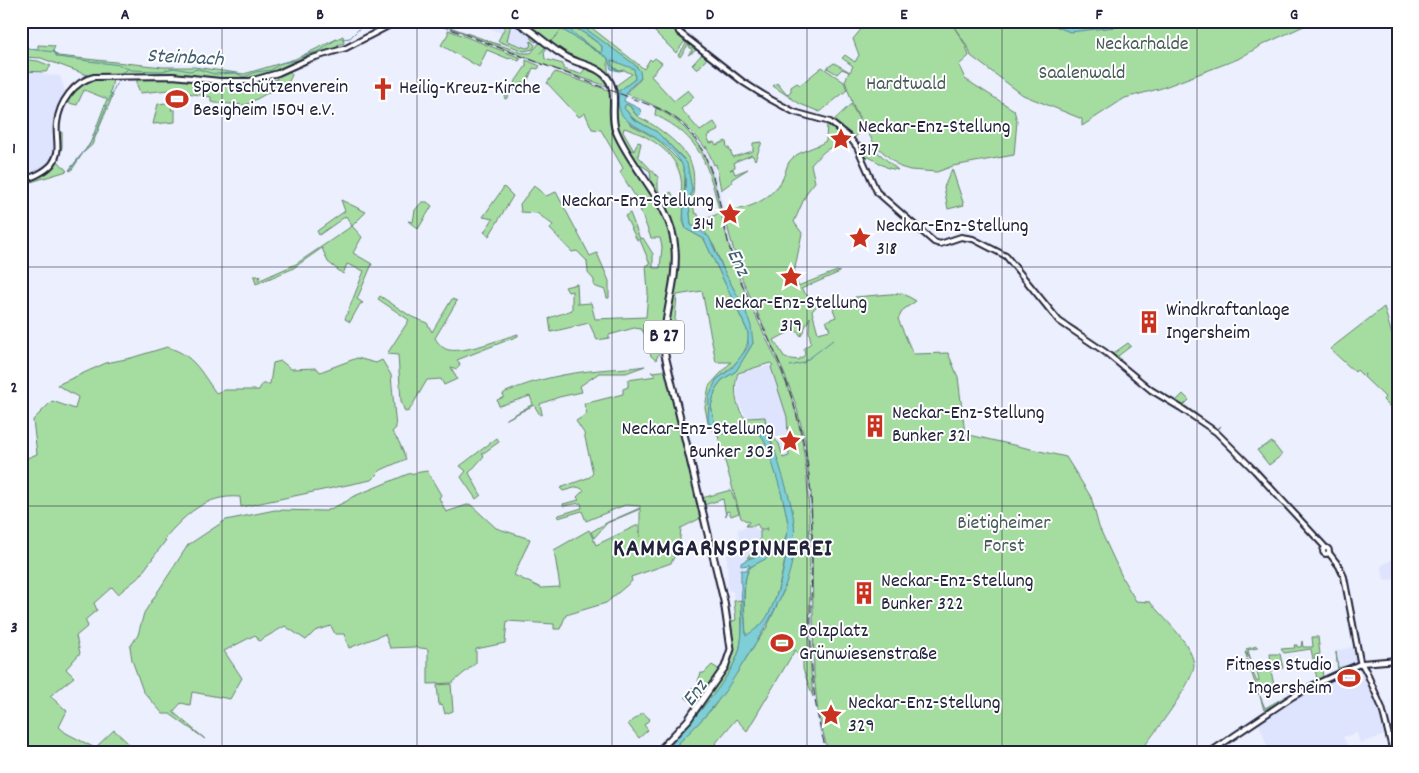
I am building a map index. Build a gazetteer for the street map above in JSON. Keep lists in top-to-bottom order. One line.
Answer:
{"streets":{"main road":["B 27"]},"districts":["KAMMGARNSPINNEREI"],"water":["Steinbach","Enz"],"parks":["Neckarhalde","Saalenwald","Hardtwald","Bietigheimer Forst"],"places":{"church":["Heilig-Kreuz-Kirche"],"sports":["Sportschützenverein Besigheim 1504 e.V.","Bolzplatz Grünwiesenstraße","Fitness Studio Ingersheim"],"place":["Neckar-Enz-Stellung 317","Neckar-Enz-Stellung 314","Neckar-Enz-Stellung 318","Neckar-Enz-Stellung 319","Neckar-Enz-Stellung Bunker 303","Neckar-Enz-Stellung 329"],"building":["Windkraftanlage Ingersheim","Neckar-Enz-Stellung Bunker 321","Neckar-Enz-Stellung Bunker 322"]},"grid":{"columns":["A","B","C","D","E","F","G"],"rows":["1","2","3"]}}
